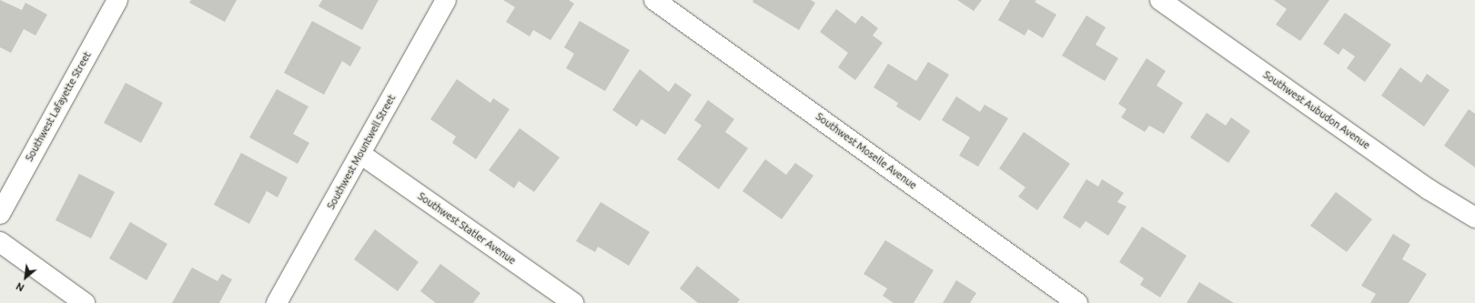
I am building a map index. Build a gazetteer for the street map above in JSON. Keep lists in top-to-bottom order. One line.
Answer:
{"streets":{"street":["Southwest Lafayette Street","Southwest Aubudon Avenue","Southwest Moselle Avenue","Southwest Mountwell Street","Southwest Statler Avenue"]},"crossings":[["Southwest Mountwell Street","Southwest Statler Avenue"]],"north":"bottom left"}
